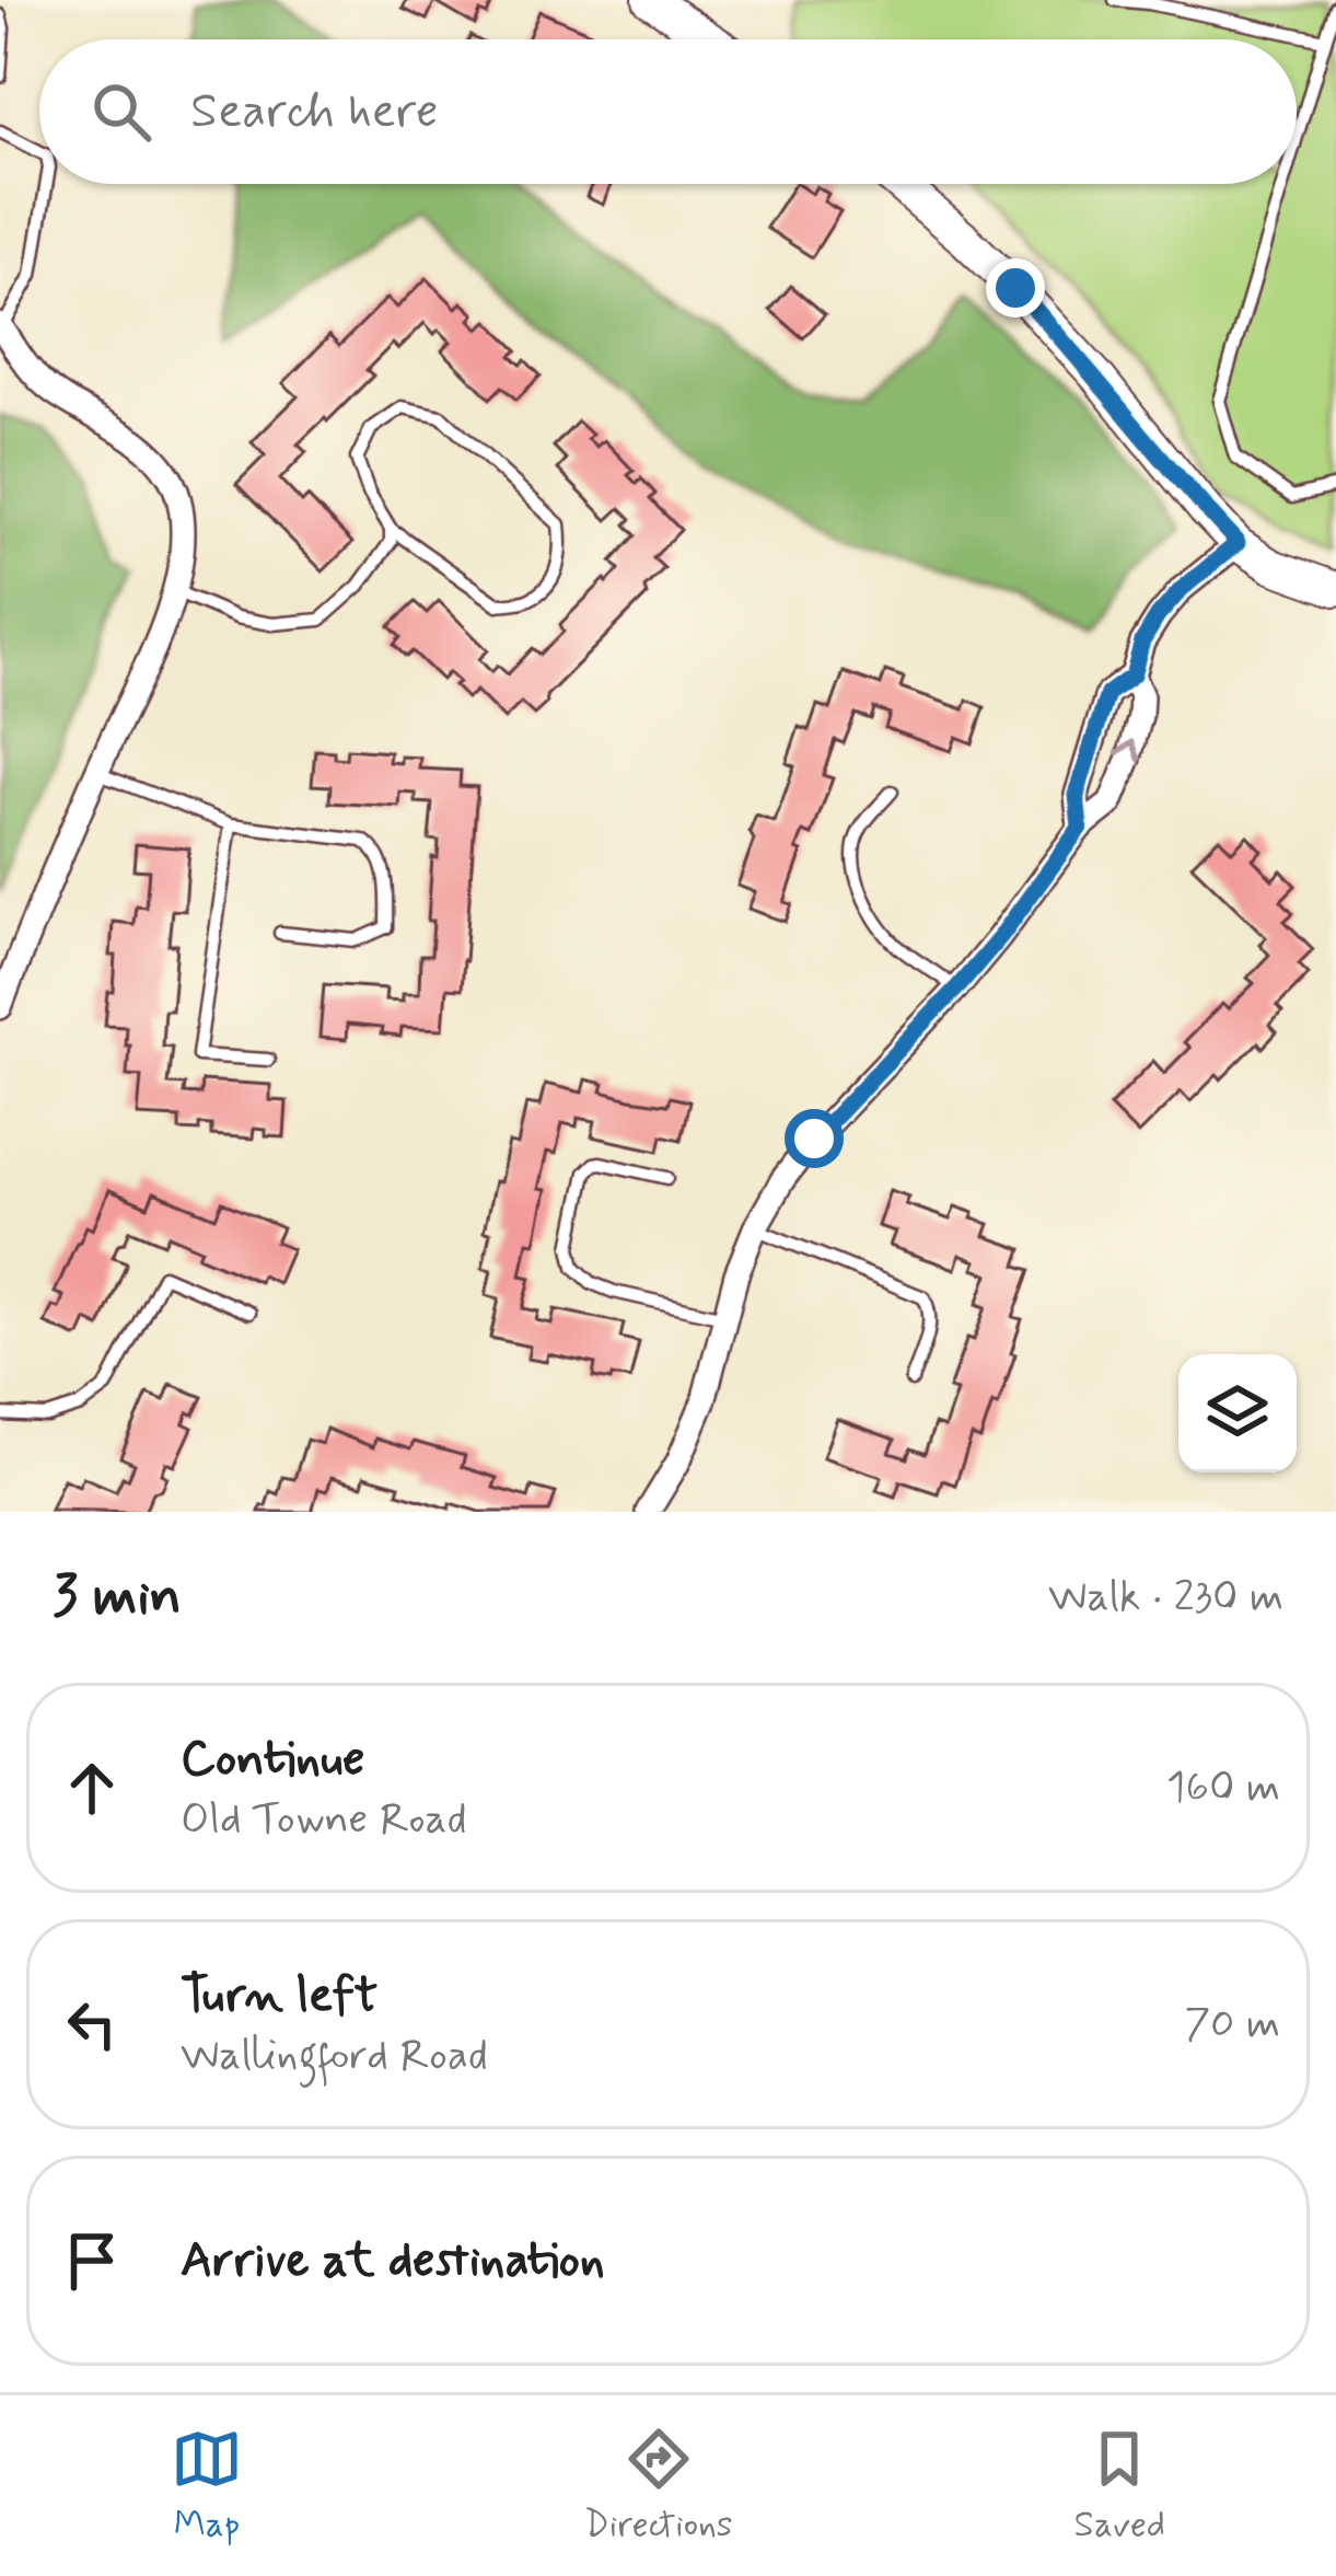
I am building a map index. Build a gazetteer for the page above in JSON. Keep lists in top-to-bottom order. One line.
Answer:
{"page":{"search":"Search here","heading":["3 min","Walk · 230 m"],"list":[["Continue","Old Towne Road","160 m"],["Turn left","Wallingford Road","70 m"],"Arrive at destination"],"nav":["Map","Directions","Saved"]}}
